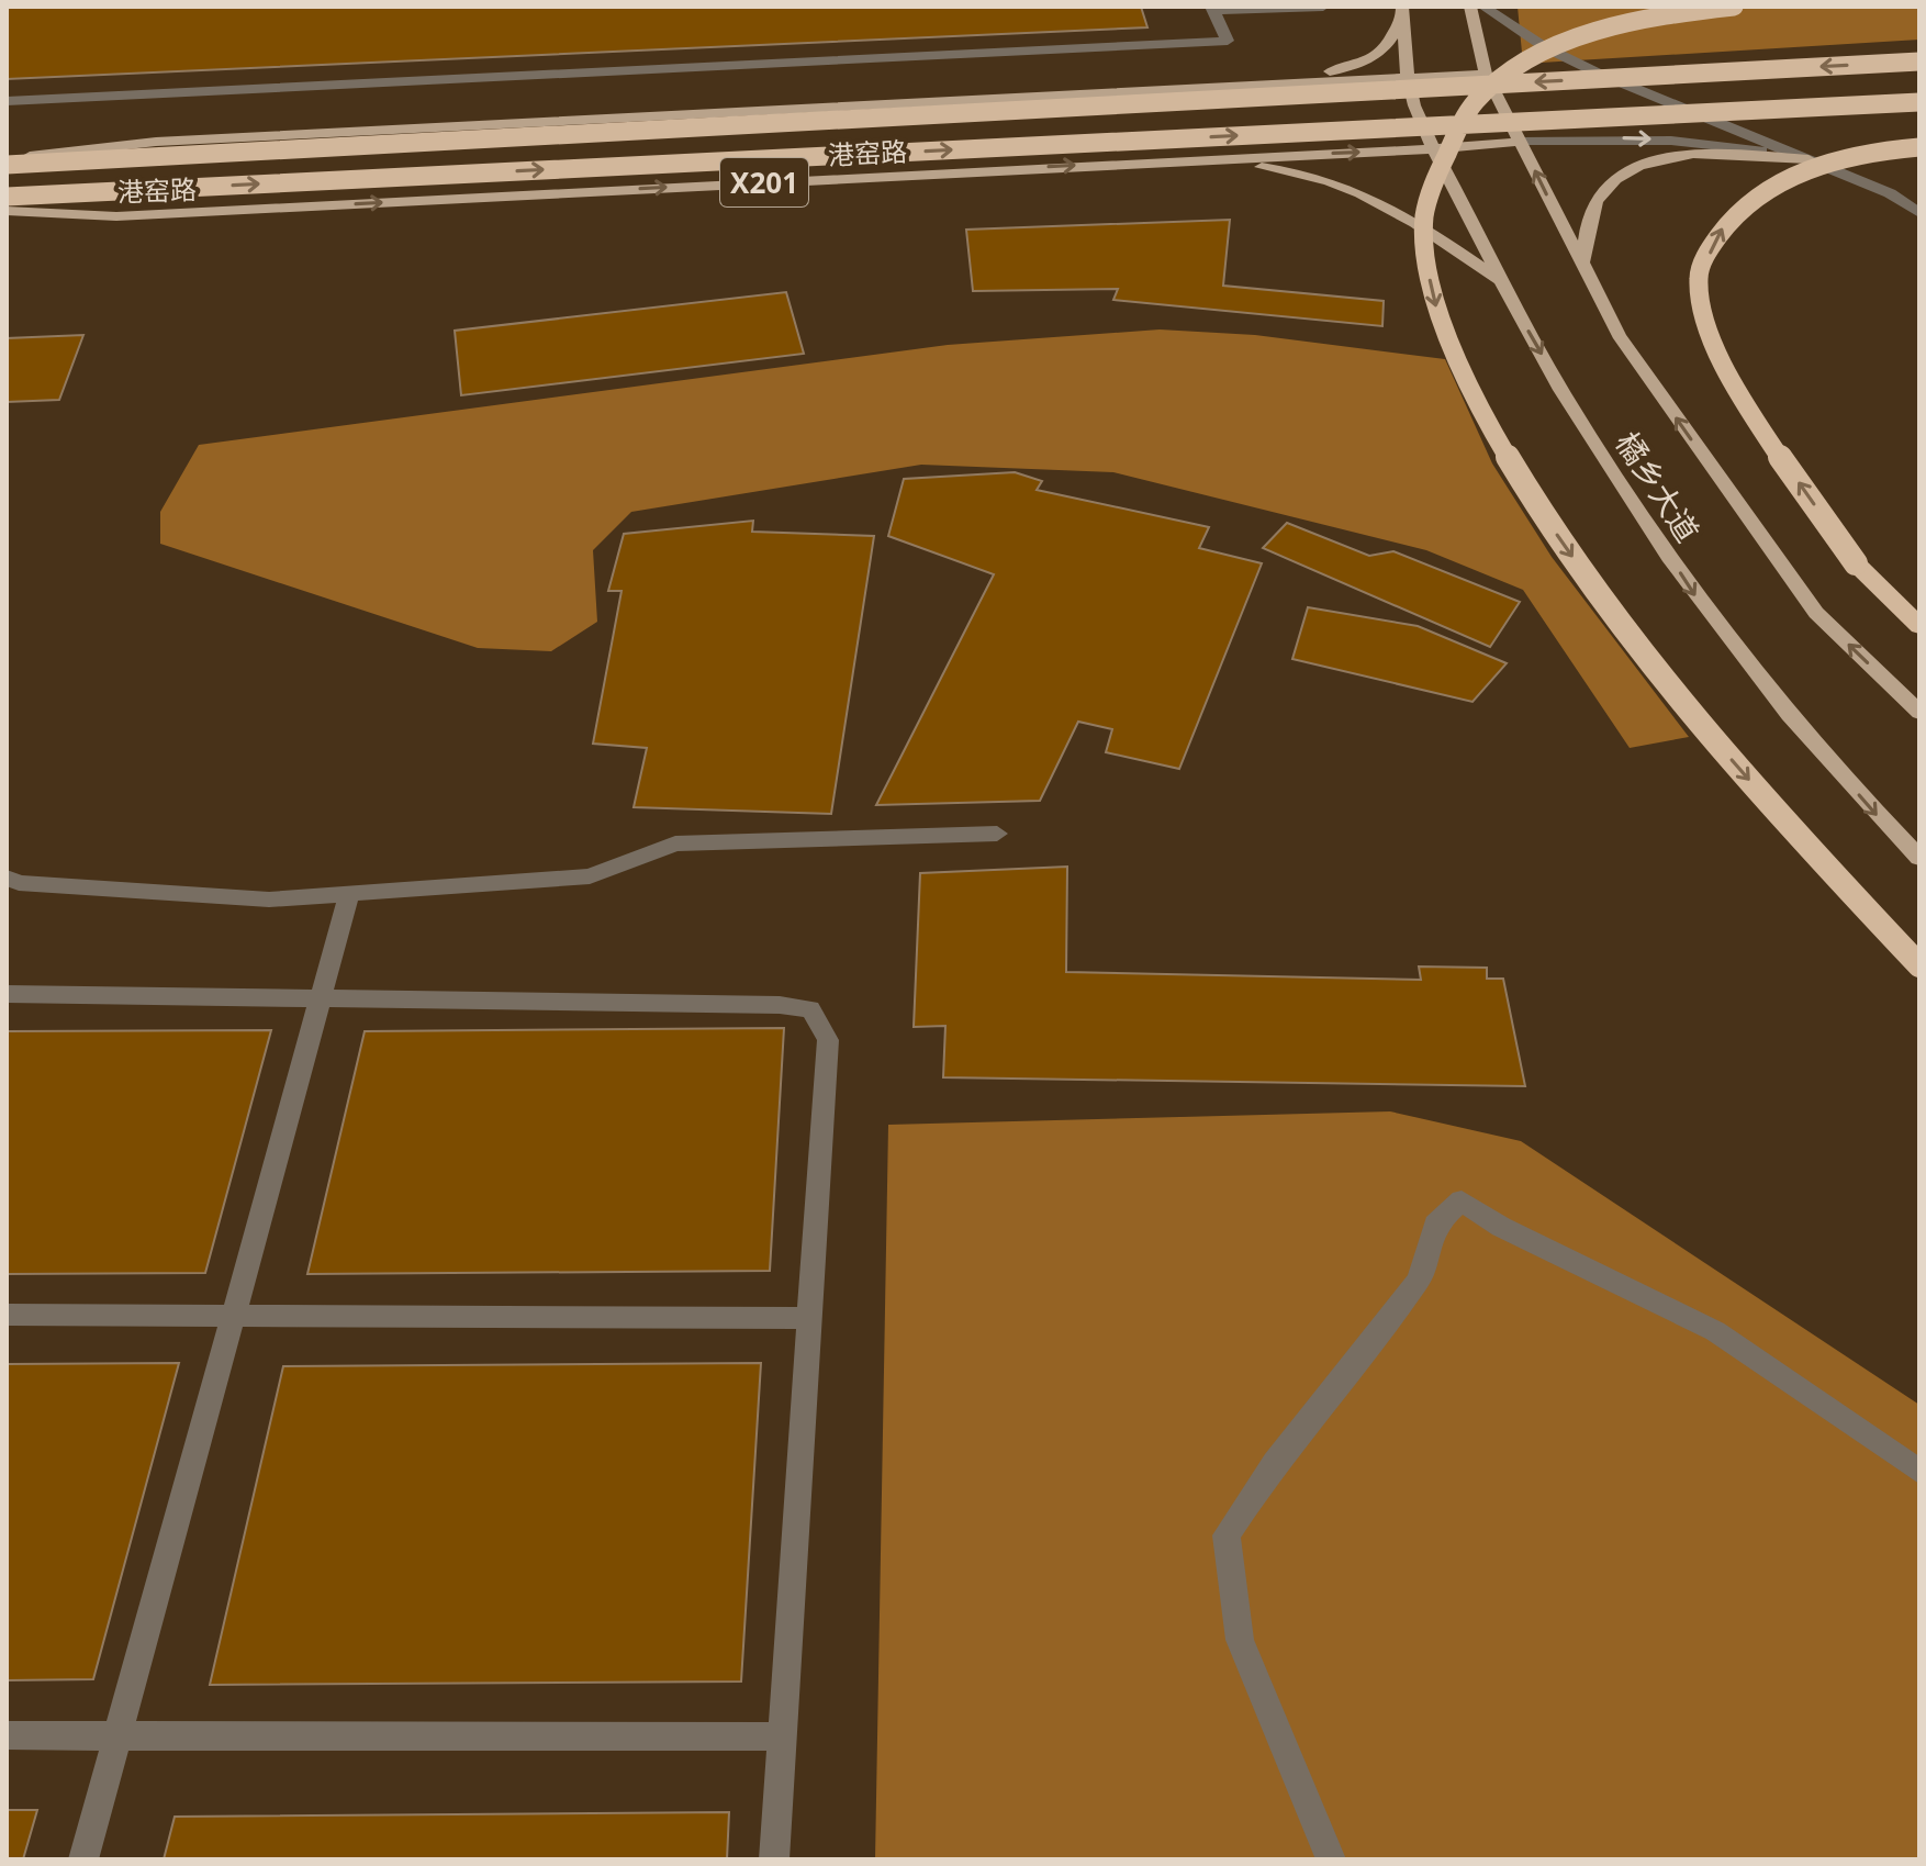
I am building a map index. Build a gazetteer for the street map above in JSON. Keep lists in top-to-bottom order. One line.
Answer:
{"streets":{"main road":["港窑路","X201","橘乡大道"]},"crossings":[["港窑路","橘乡大道"]]}
